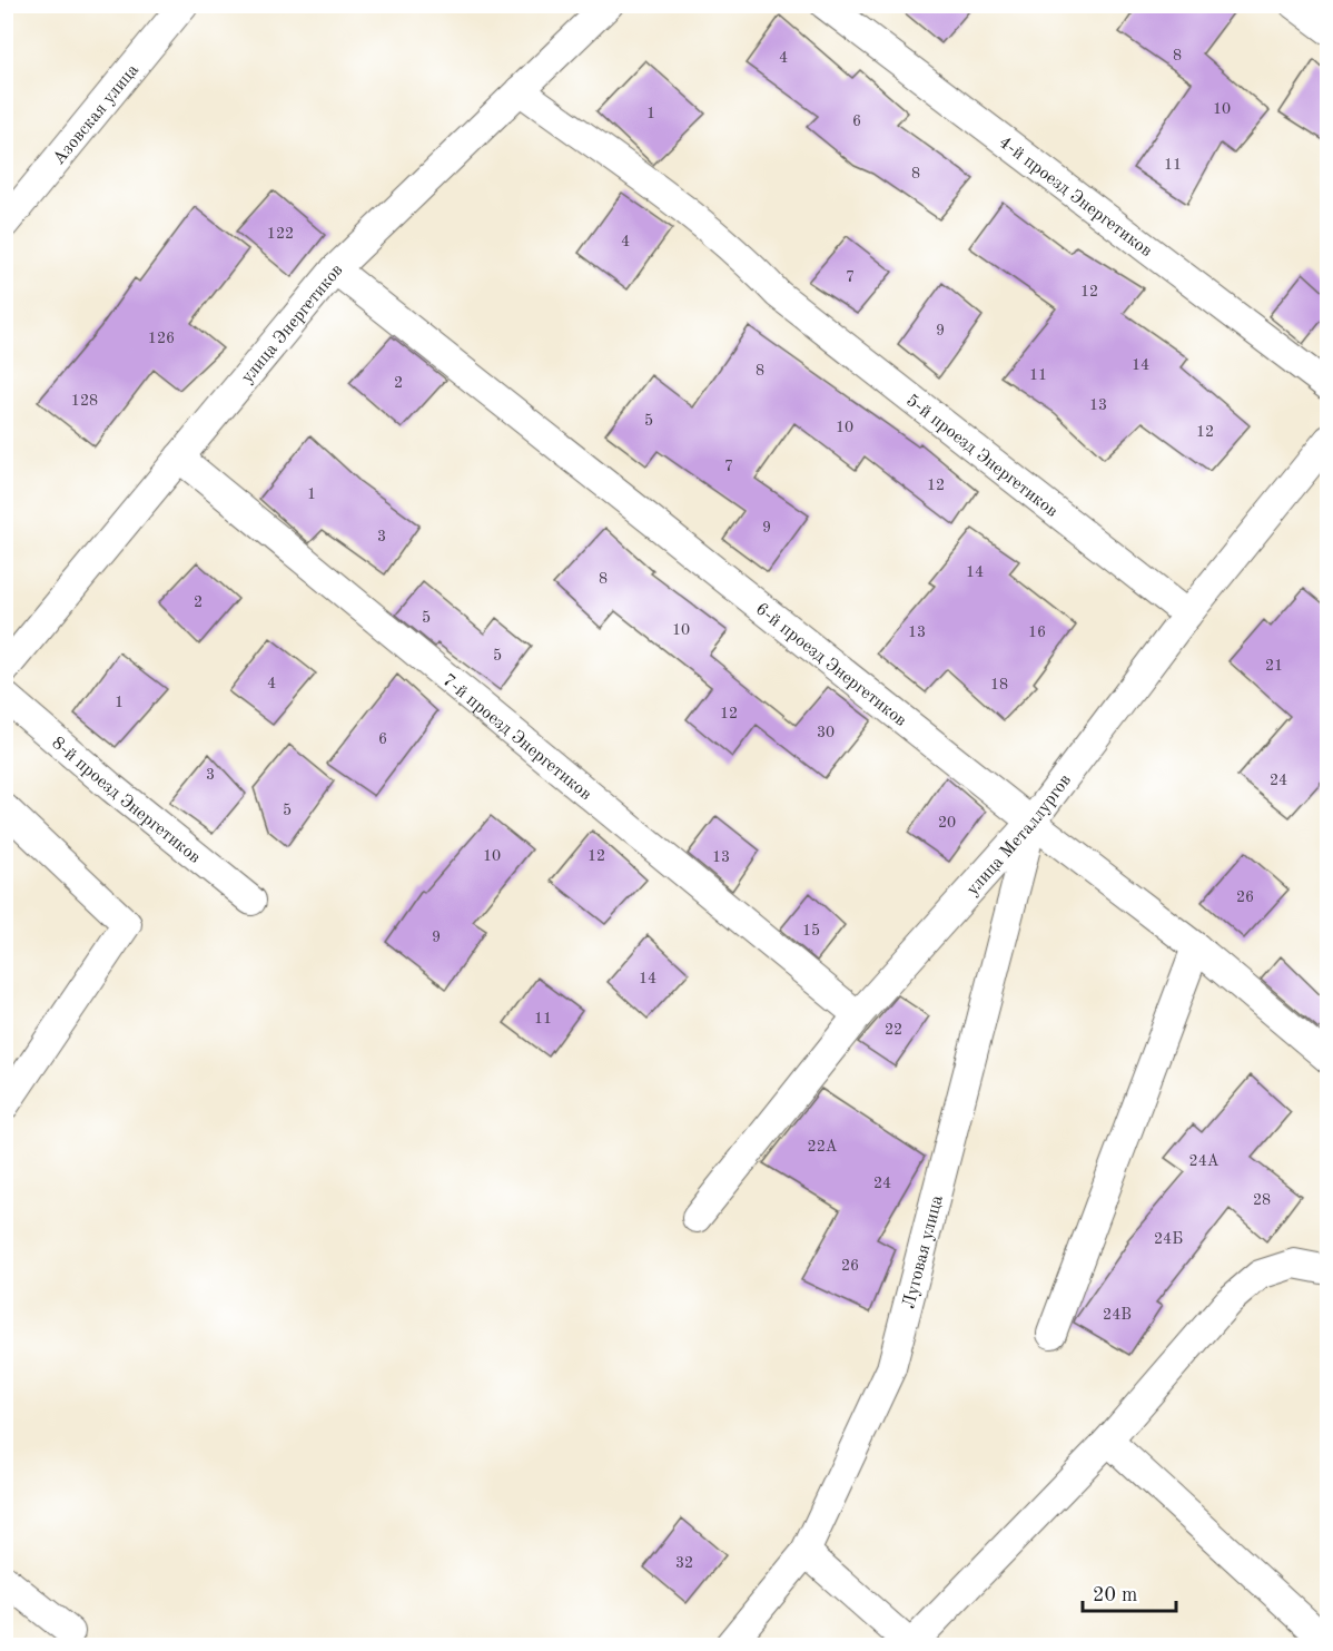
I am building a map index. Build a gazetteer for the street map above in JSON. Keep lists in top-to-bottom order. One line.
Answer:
{"streets":{"street":["Азовская улица","4-й проезд Энергетиков","улица Энергетиков","5-й проезд Энергетиков","6-й проезд Энергетиков","7-й проезд Энергетиков","8-й проезд Энергетиков","улица Металлургов","Луговая улица"]},"crossings":[["улица Энергетиков","5-й проезд Энергетиков"],["улица Энергетиков","6-й проезд Энергетиков"],["улица Энергетиков","7-й проезд Энергетиков"],["5-й проезд Энергетиков","улица Металлургов"],["6-й проезд Энергетиков","улица Металлургов"],["6-й проезд Энергетиков","Луговая улица"],["7-й проезд Энергетиков","улица Металлургов"],["улица Металлургов","Луговая улица"]],"house_numbers":["8","4","10","1","6","11","8","122","4","7","12","9","126","14","8","11","2","128","13","5","10","12","7","12","1","9","3","14","8","2","5","10","13","16","5","21","4","18","1","12","30","6","3","24","5","20","10","12","13","26","15","9","14","11","22","22А","24А","24","28","24Б","26","24В","32"],"scale_bar":"20 m"}
